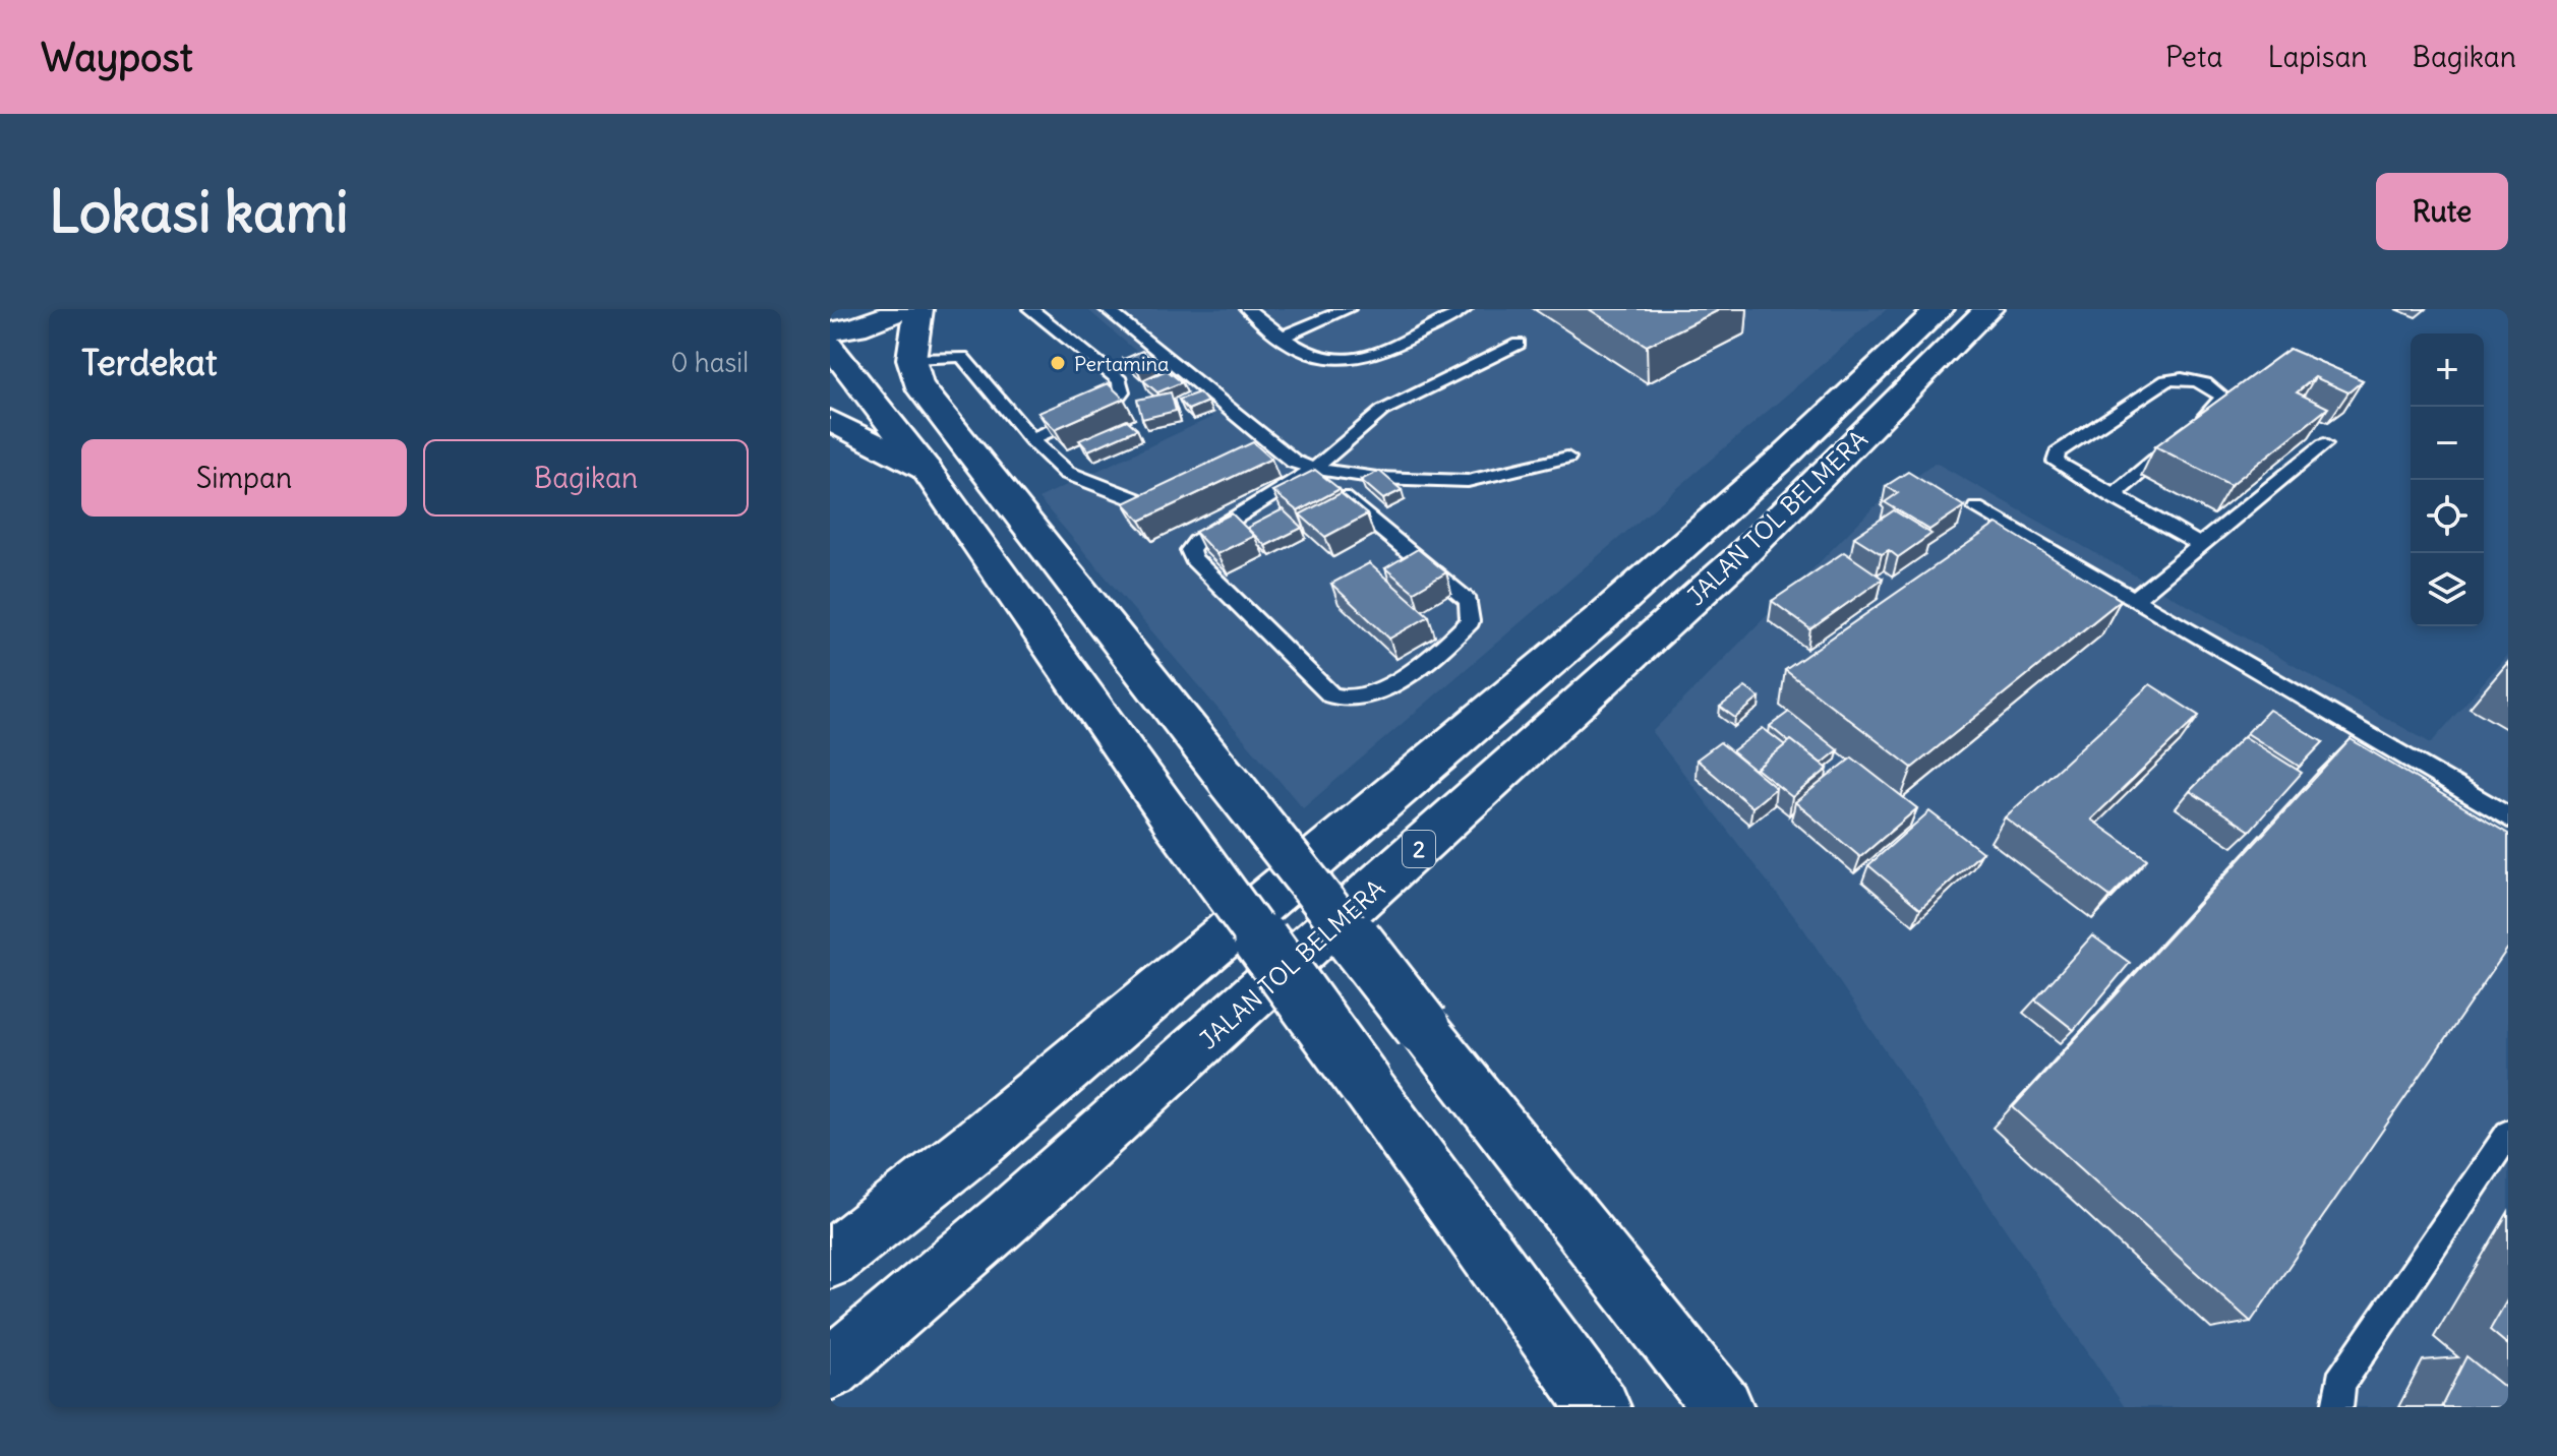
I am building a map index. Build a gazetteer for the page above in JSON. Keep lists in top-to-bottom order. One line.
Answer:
{"streets":{"main road":["JALAN TOL BELMERA","2"]},"places":["Pertamina"],"page":{"header":"Waypost","nav":["Peta","Lapisan","Bagikan"],"buttons":["Rute",["Simpan","Bagikan"]],"title":"Lokasi kami","heading":["Terdekat","0 hasil"],"map_buttons":["+","−"]}}
